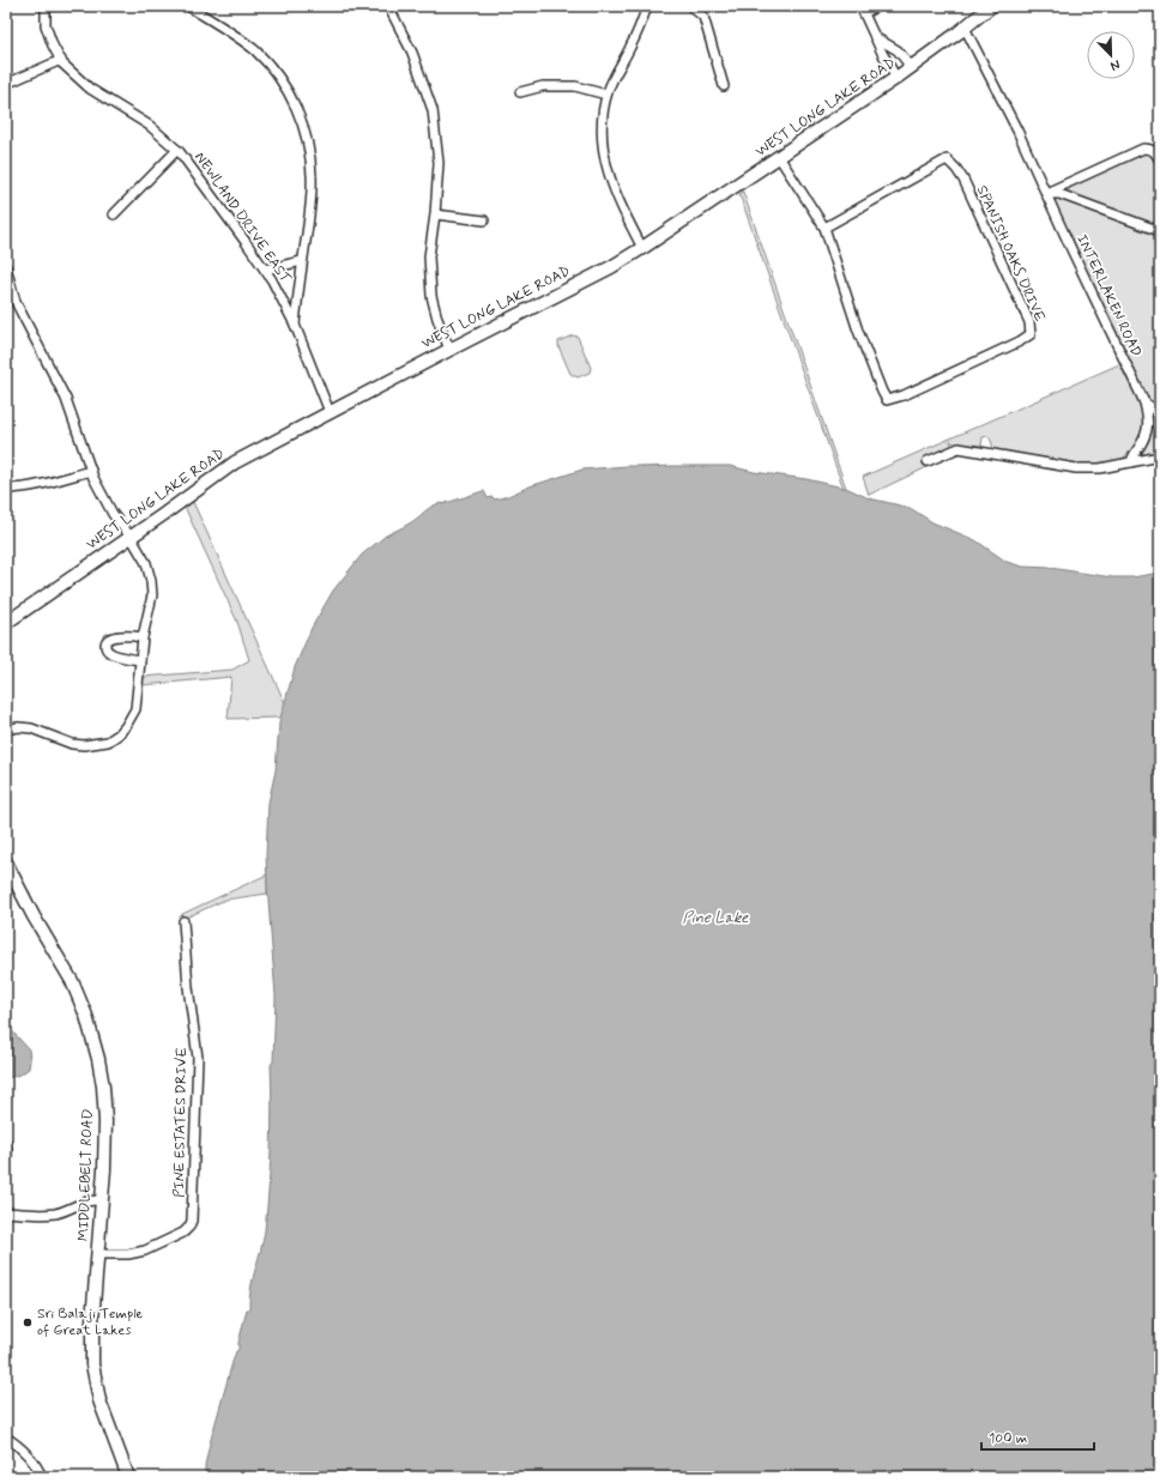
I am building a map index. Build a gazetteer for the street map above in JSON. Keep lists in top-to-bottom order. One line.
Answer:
{"streets":{"main road":["WEST LONG LAKE ROAD","MIDDLEBELT ROAD"],"street":["NEWLAND DRIVE EAST","SPANISH OAKS DRIVE","INTERLAKEN ROAD","PINE ESTATES DRIVE"]},"crossings":[["WEST LONG LAKE ROAD","NEWLAND DRIVE EAST"],["WEST LONG LAKE ROAD","SPANISH OAKS DRIVE"],["WEST LONG LAKE ROAD","INTERLAKEN ROAD"],["PINE ESTATES DRIVE","MIDDLEBELT ROAD"]],"water":["Pine Lake"],"places":["Sri Balaji Temple of Great Lakes"],"scale_bar":"100 m","north":"bottom right"}
